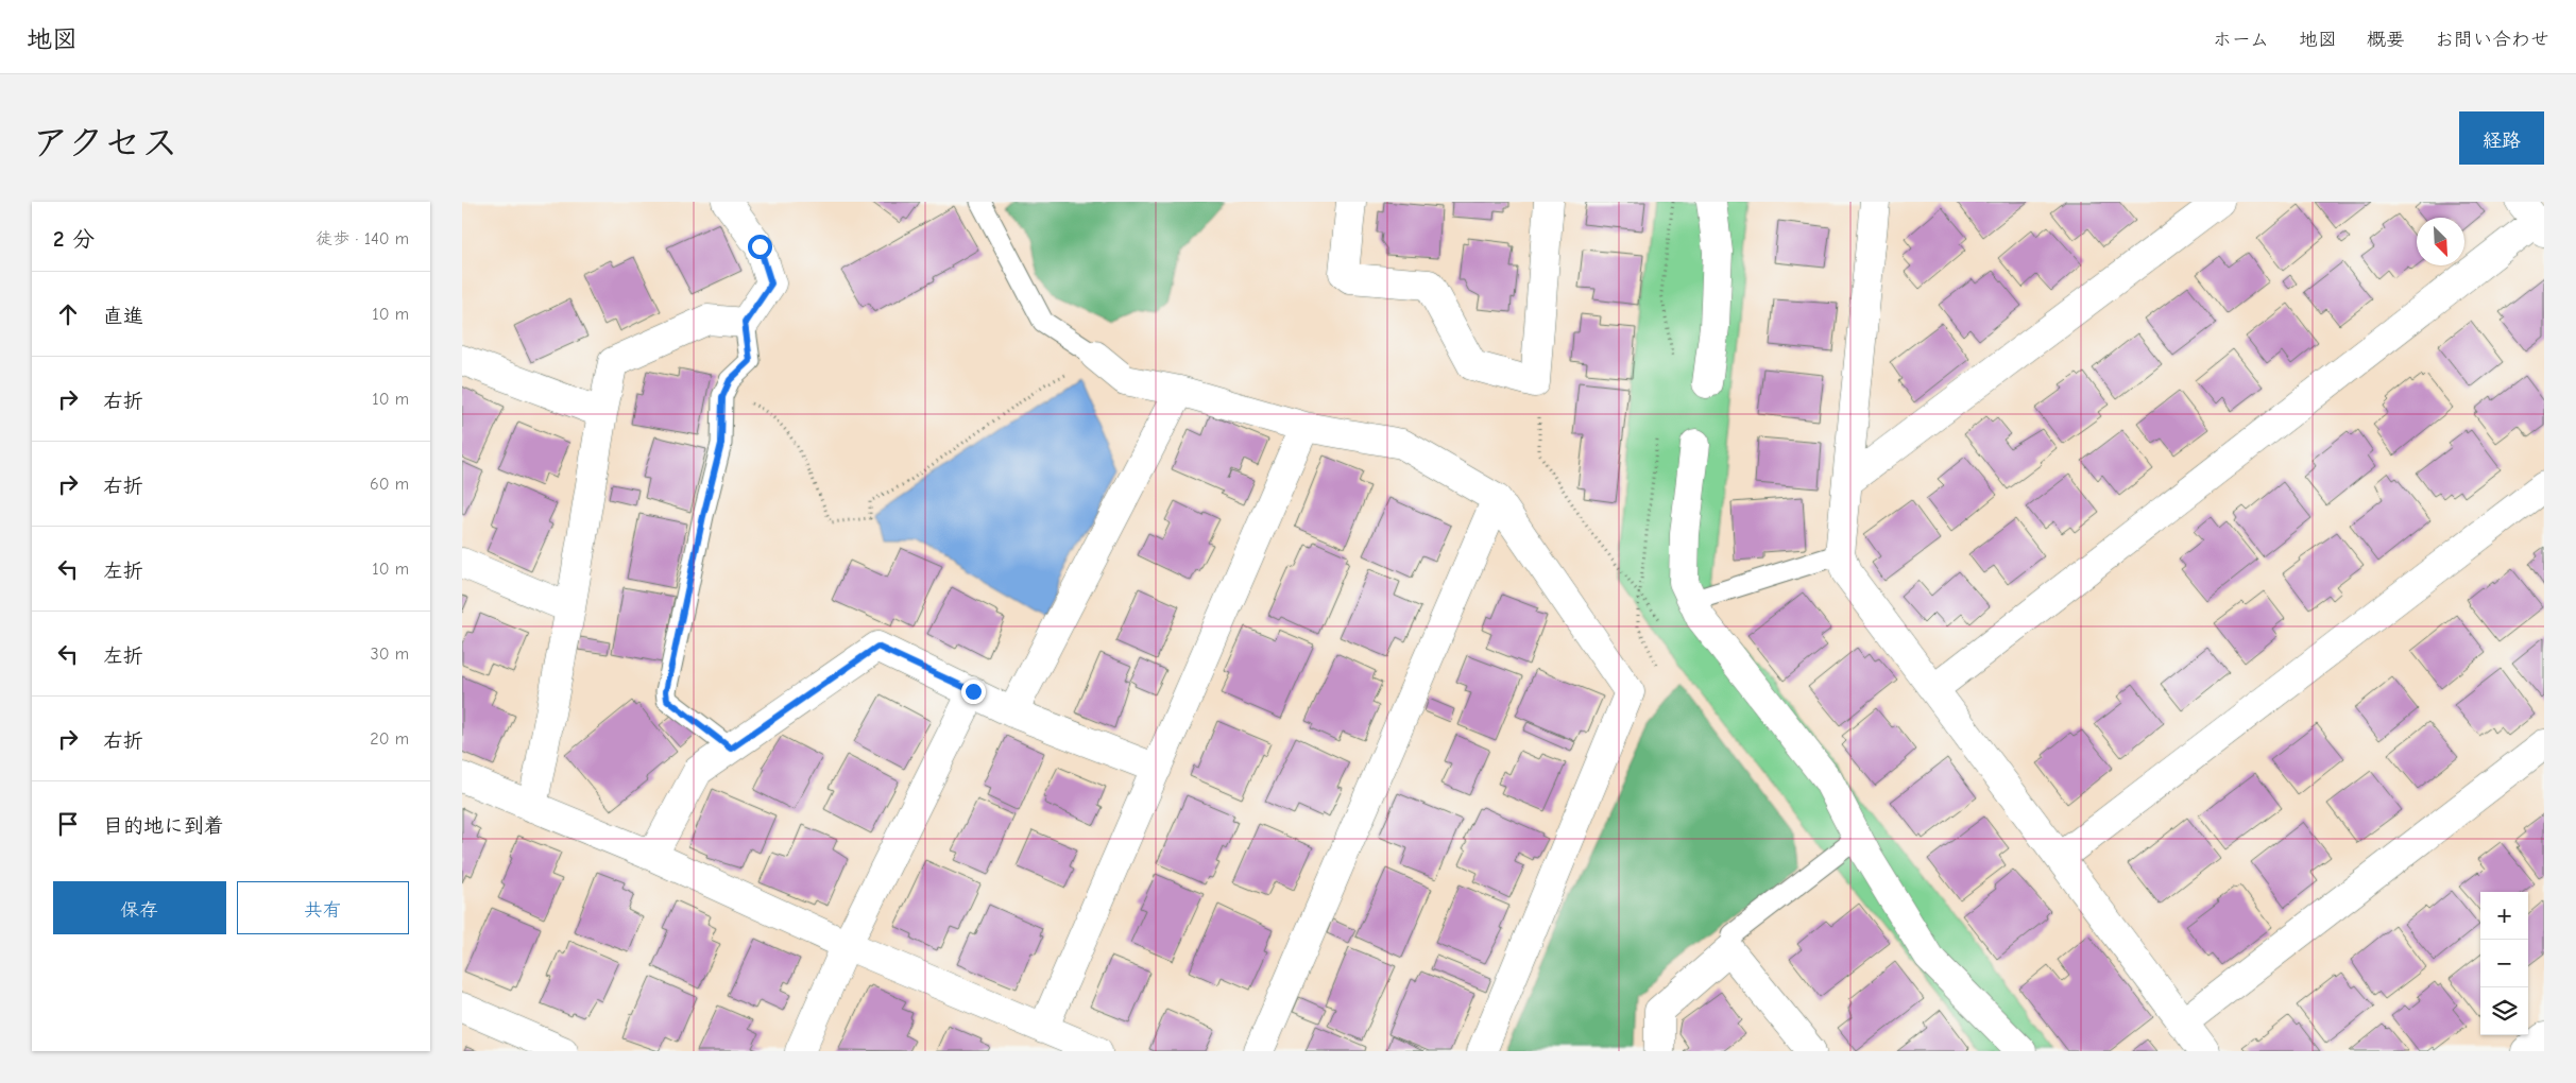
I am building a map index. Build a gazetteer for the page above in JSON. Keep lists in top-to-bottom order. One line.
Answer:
{"north":"bottom right","page":{"header":"地図","nav":["ホーム","地図","概要","お問い合わせ"],"title":"アクセス","buttons":["経路",["保存","共有"]],"heading":["2 分","徒歩 · 140 m"],"list":[["直進","10 m"],["右折","10 m"],["右折","60 m"],["左折","10 m"],["左折","30 m"],["右折","20 m"],"目的地に到着"],"map_buttons":["+","−"]}}
